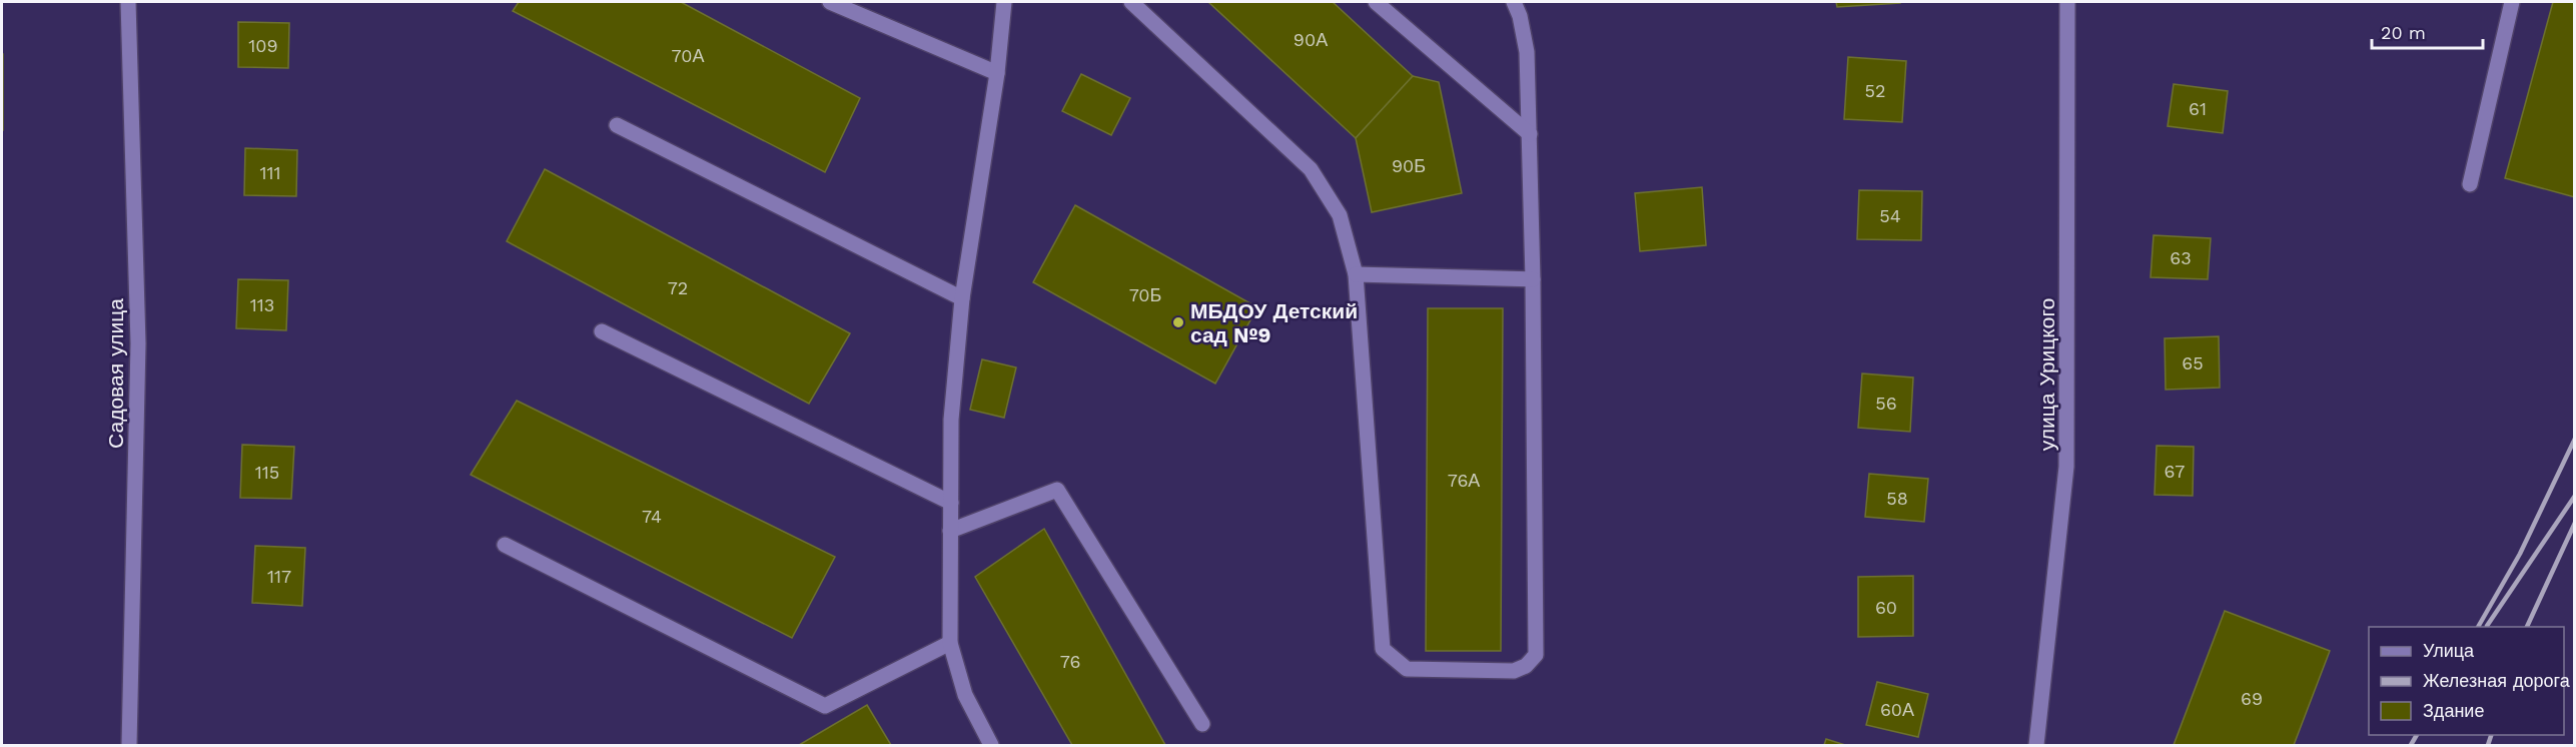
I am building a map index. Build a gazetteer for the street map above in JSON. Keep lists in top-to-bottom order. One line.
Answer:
{"streets":{"street":["Садовая улица","улица Урицкого"]},"places":["МБДОУ Детский сад №9"],"house_numbers":["90А","109","70А","52","61","90Б","111","54","63","72","70Б","113","65","56","67","115","76А","58","74","117","60","76","69","60А"],"legend":["Улица","Железная дорога","Здание"],"scale_bar":"20 m"}
